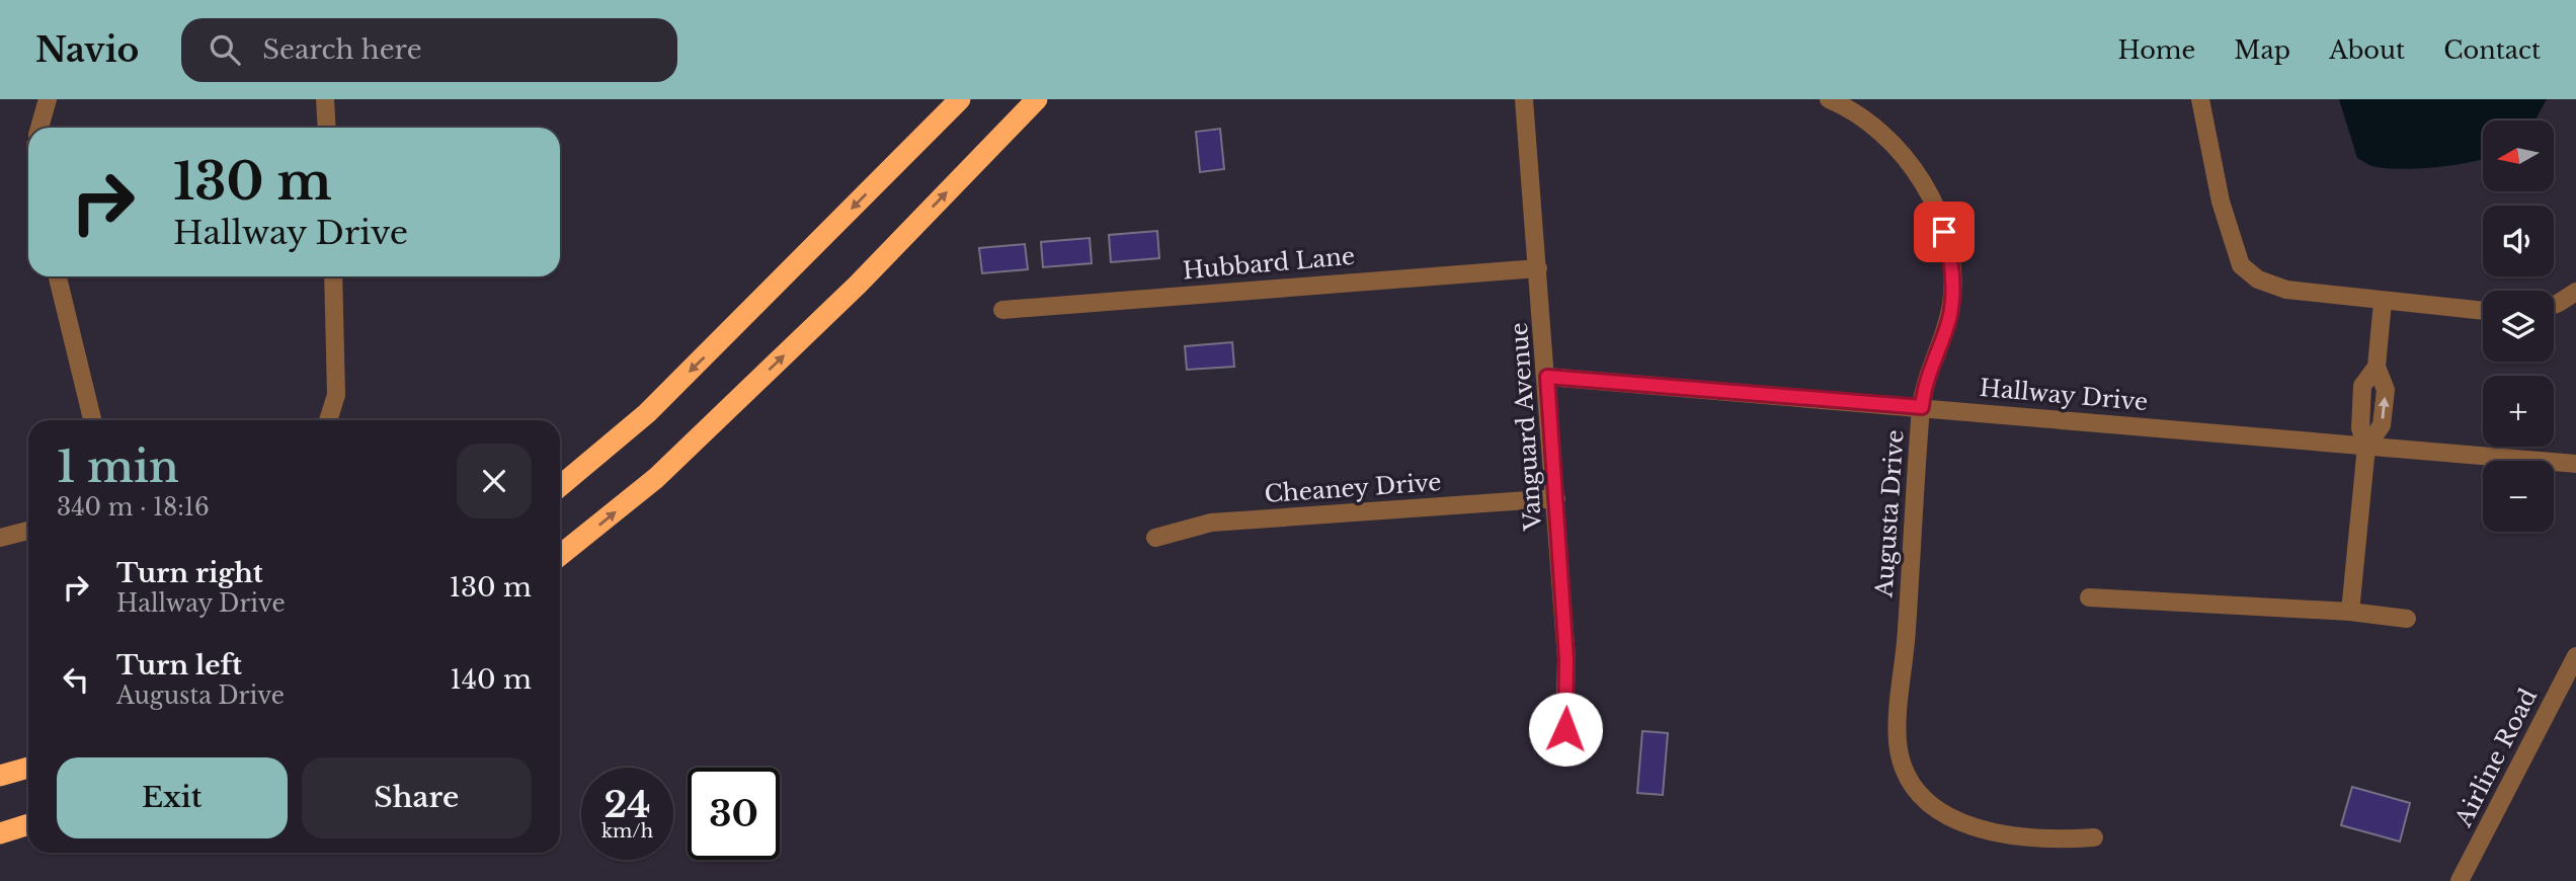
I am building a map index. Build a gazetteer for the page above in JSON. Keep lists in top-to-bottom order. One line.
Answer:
{"streets":{"street":["Hubbard Lane","Hallway Drive","Vanguard Avenue","Cheaney Drive","Augusta Drive","Airline Road"]},"crossings":[["Hubbard Lane","Vanguard Avenue"],["Hallway Drive","Vanguard Avenue"],["Hallway Drive","Augusta Drive"],["Vanguard Avenue","Cheaney Drive"]],"north":"left","page":{"header":"Navio","search":"Search here","nav":["Home","Map","About","Contact"],"map_buttons":["+","−"],"turn":["130 m","Hallway Drive"],"heading":["1 min","340 m · 18:16"],"list":[{"name":"Turn right","note":"Hallway Drive","value":"130 m"},{"name":"Turn left","note":"Augusta Drive","value":"140 m"}],"buttons":["Exit","Share"],"speed":"24 km/h","limit":"30"}}
